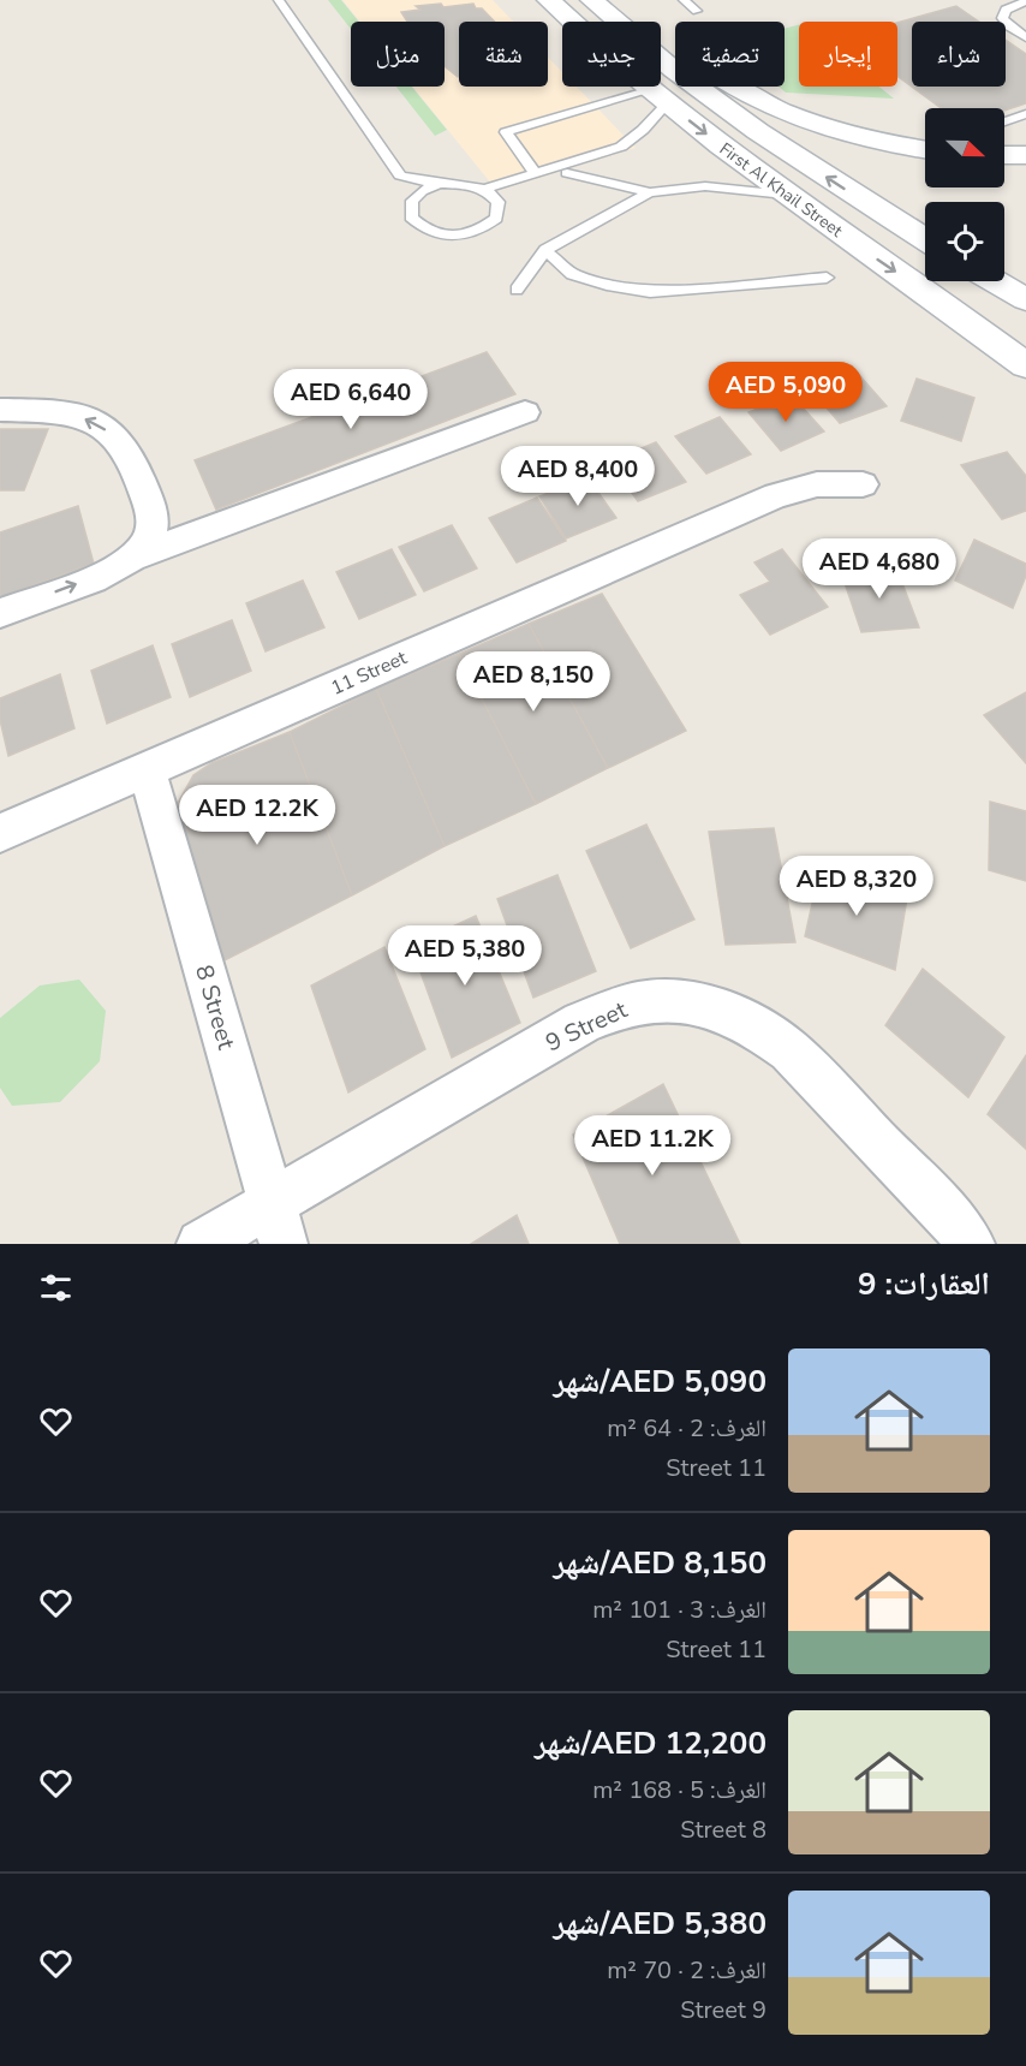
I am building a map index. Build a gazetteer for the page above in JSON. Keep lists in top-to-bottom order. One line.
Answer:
{"streets":{"main road":["First Al Khail Street"],"street":["11 Street","8 Street","9 Street"]},"crossings":[["11 Street","8 Street"],["8 Street","9 Street"]],"north":"right","page":{"chip":["شراء","إيجار","تصفية","جديد","شقة","منزل"],"price":["AED 5,090","AED 6,640","AED 8,400","AED 4,680","AED 8,150","AED 12.2K","AED 8,320","AED 5,380","AED 11.2K"],"heading":"العقارات: 9","list":[{"name":"AED 5,090/شهر","note":"الغرف: 2 · 64 m² · 11 Street"},{"name":"AED 8,150/شهر","note":"الغرف: 3 · 101 m² · 11 Street"},{"name":"AED 12,200/شهر","note":"الغرف: 5 · 168 m² · 8 Street"},{"name":"AED 5,380/شهر","note":"الغرف: 2 · 70 m² · 9 Street"}]}}
